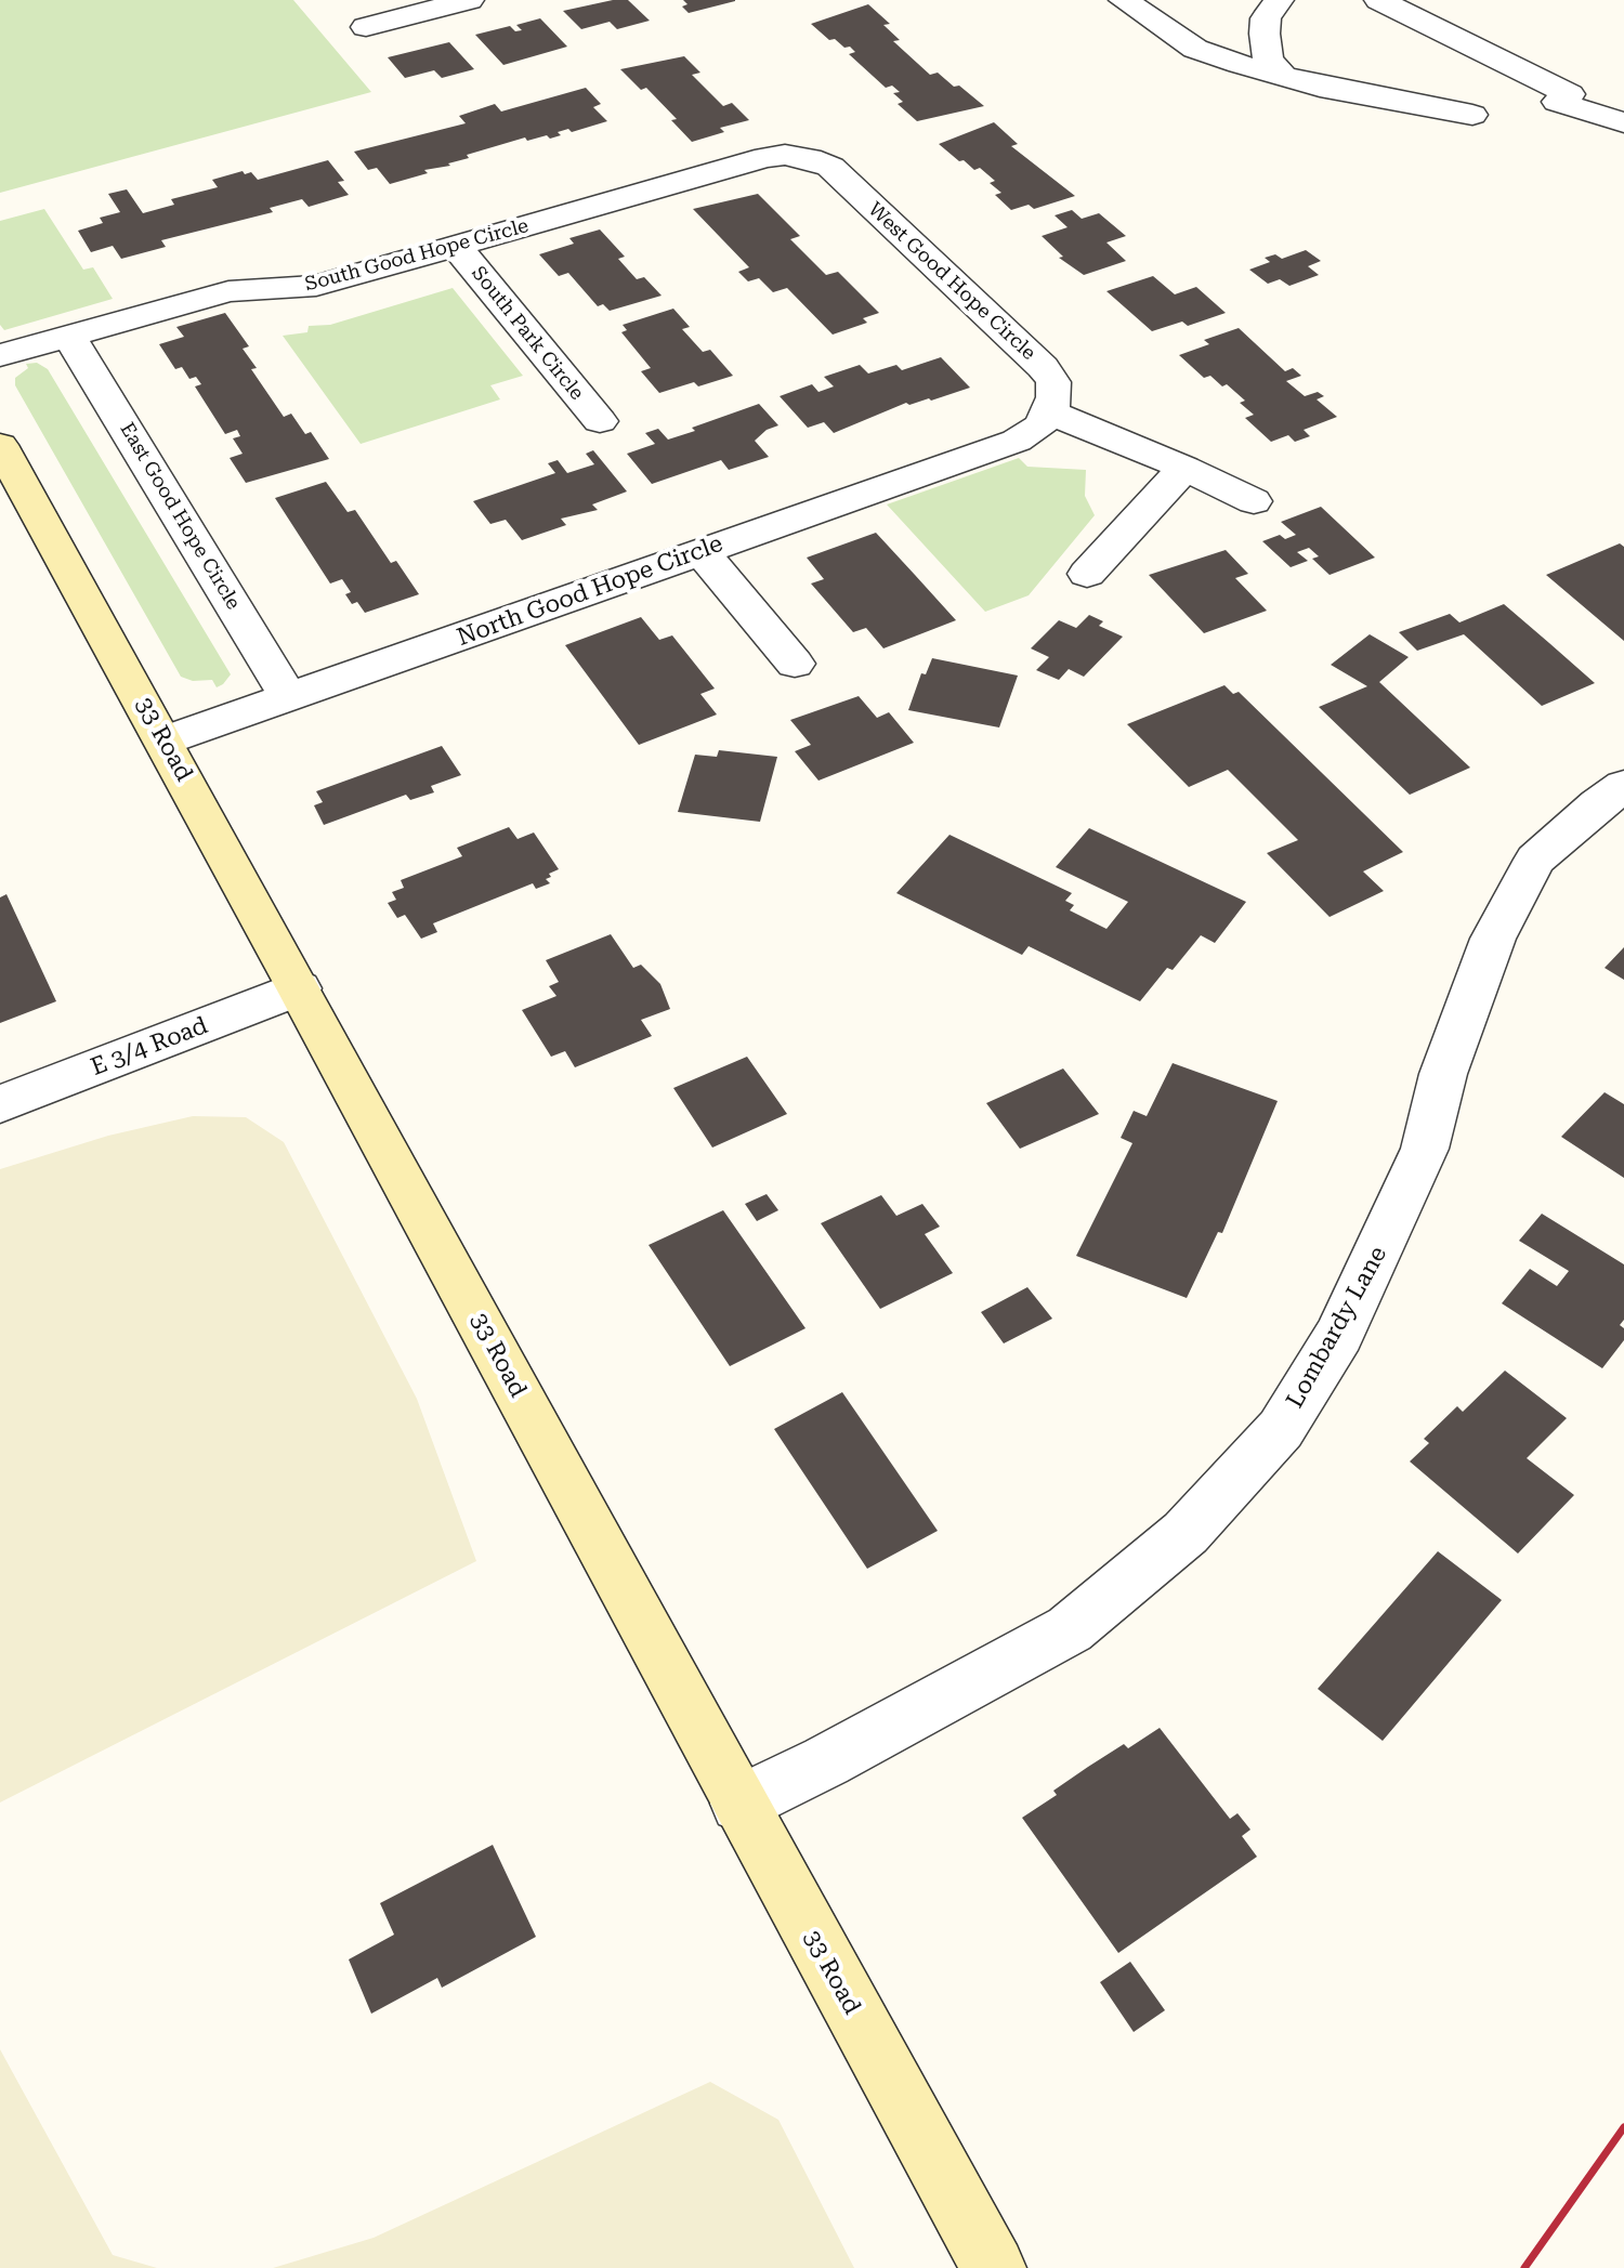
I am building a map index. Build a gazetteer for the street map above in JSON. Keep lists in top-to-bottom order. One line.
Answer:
{"streets":{"main road":["33 Road"],"street":["South Good Hope Circle","West Good Hope Circle","South Park Circle","East Good Hope Circle","North Good Hope Circle","E 3/4 Road","Lombardy Lane"]},"crossings":[["South Good Hope Circle","West Good Hope Circle"],["South Good Hope Circle","South Park Circle"],["South Good Hope Circle","East Good Hope Circle"],["West Good Hope Circle","North Good Hope Circle"],["East Good Hope Circle","North Good Hope Circle"],["North Good Hope Circle","33 Road"],["33 Road","E 3/4 Road"],["33 Road","Lombardy Lane"]]}
